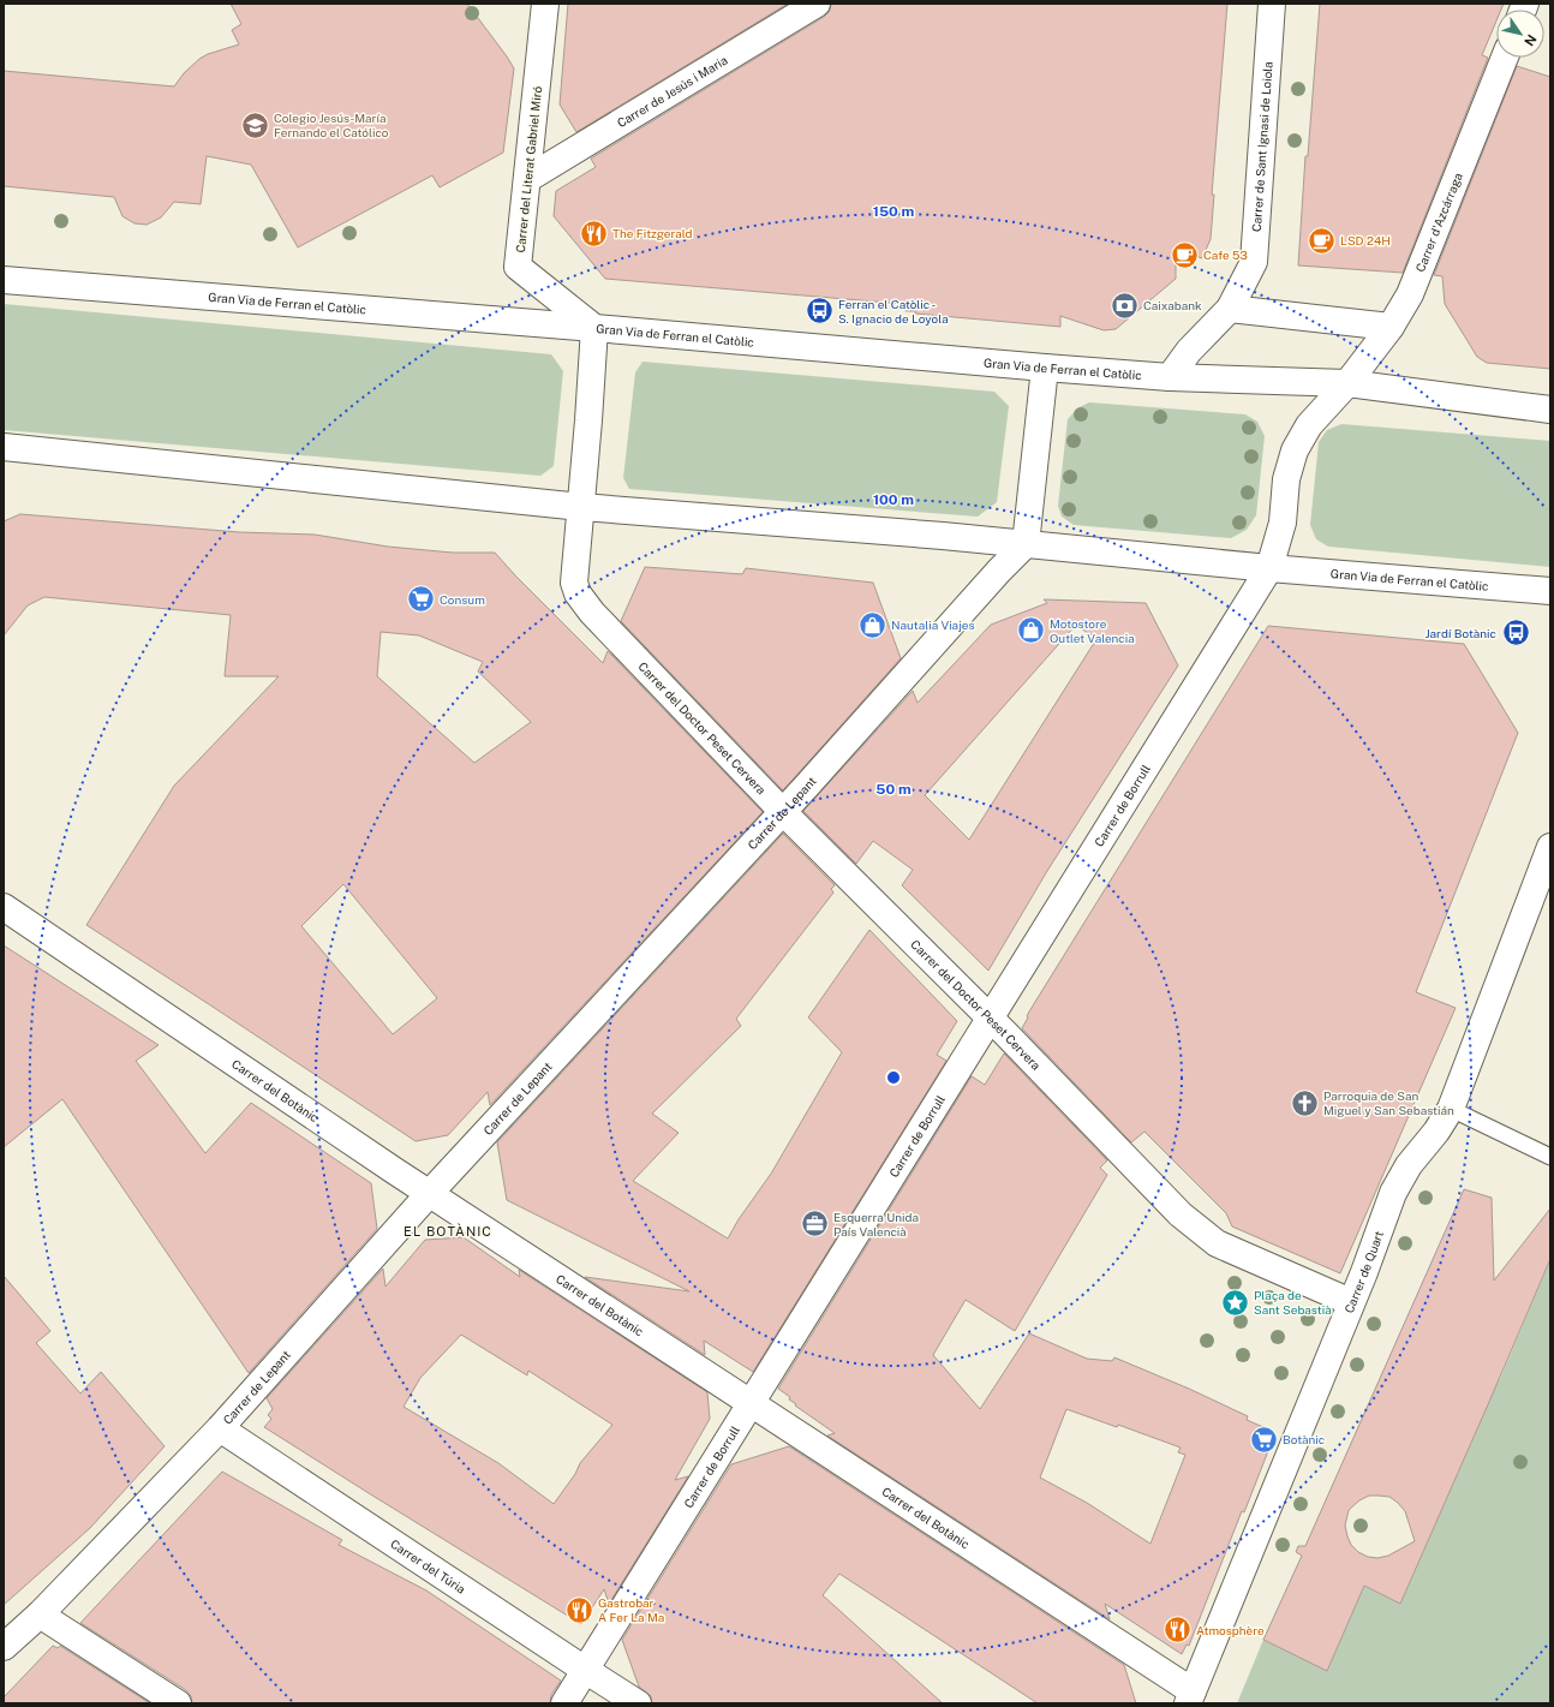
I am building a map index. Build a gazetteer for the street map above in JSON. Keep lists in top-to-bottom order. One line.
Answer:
{"streets":{"street":["Carrer de Jesús i Maria","Carrer de Sant Ignasi de Loiola","Carrer del Literat Gabriel Miró","Carrer d'Azcárraga","Gran Via de Ferran el Catòlic","Carrer del Doctor Peset Cervera","Carrer de Borrull","Carrer de Lepant","Carrer del Botànic","Carrer de Quart","Carrer del Túria"]},"crossings":[["Carrer de Jesús i Maria","Carrer del Literat Gabriel Miró"],["Carrer de Sant Ignasi de Loiola","Gran Via de Ferran el Catòlic"],["Carrer del Literat Gabriel Miró","Gran Via de Ferran el Catòlic"],["Carrer del Literat Gabriel Miró","Carrer del Doctor Peset Cervera"],["Carrer d'Azcárraga","Gran Via de Ferran el Catòlic"],["Gran Via de Ferran el Catòlic","Carrer del Doctor Peset Cervera"],["Gran Via de Ferran el Catòlic","Carrer de Borrull"],["Gran Via de Ferran el Catòlic","Carrer de Lepant"],["Carrer del Doctor Peset Cervera","Carrer de Borrull"],["Carrer del Doctor Peset Cervera","Carrer de Lepant"],["Carrer del Doctor Peset Cervera","Carrer de Quart"],["Carrer de Borrull","Carrer del Botànic"],["Carrer de Borrull","Carrer del Túria"],["Carrer de Lepant","Carrer del Botànic"],["Carrer de Lepant","Carrer del Túria"],["Carrer del Botànic","Carrer de Quart"]],"districts":["EL BOTÀNIC"],"places":{"school or university":["Colegio Jesús-María Fernando el Católico"],"restaurant":["The Fitzgerald","Gastrobar A Fer La Ma","Atmosphère"],"cafe":["LSD 24H","Cafe 53"],"bank":["Caixabank"],"bus stop":["Ferran el Catòlic - S. Ignacio de Loyola","Jardí Botànic"],"supermarket":["Consum","Botànic"],"shop":["Nautalia Viajes","Motostore Outlet Valencia"],"church":["Parroquia de San Miguel y San Sebastián"],"office":["Esquerra Unida País Valencià"],"place":["Plaça de Sant Sebastià"]},"north":"bottom right","rings":["150 m","100 m","50 m"]}
